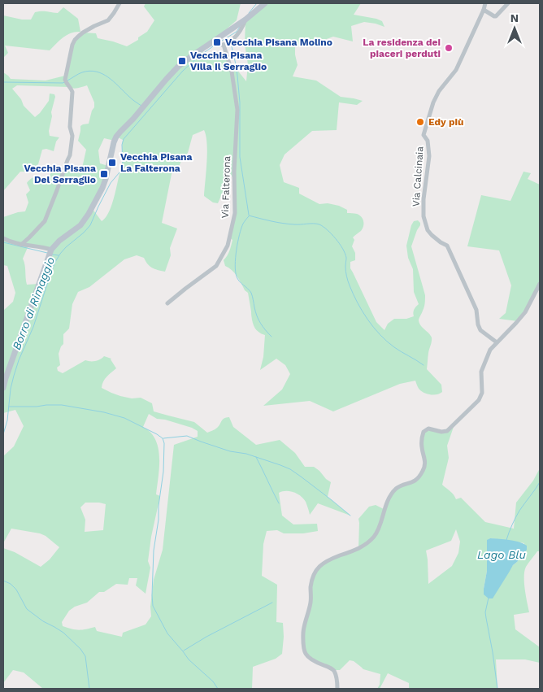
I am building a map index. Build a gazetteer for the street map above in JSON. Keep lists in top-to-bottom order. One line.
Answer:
{"streets":{"street":["Via Calcinaia","Via Falterona"]},"water":["Borro di Rimaggio","Lago Blu"],"places":{"transit":["Vecchia Pisana Molino","Vecchia Pisana Villa Il Serraglio","Vecchia Pisana La Falterona","Vecchia Pisana Del Serraglio"],"other":["La residenza dei piaceri perduti","Edy più"]},"north":"top"}
